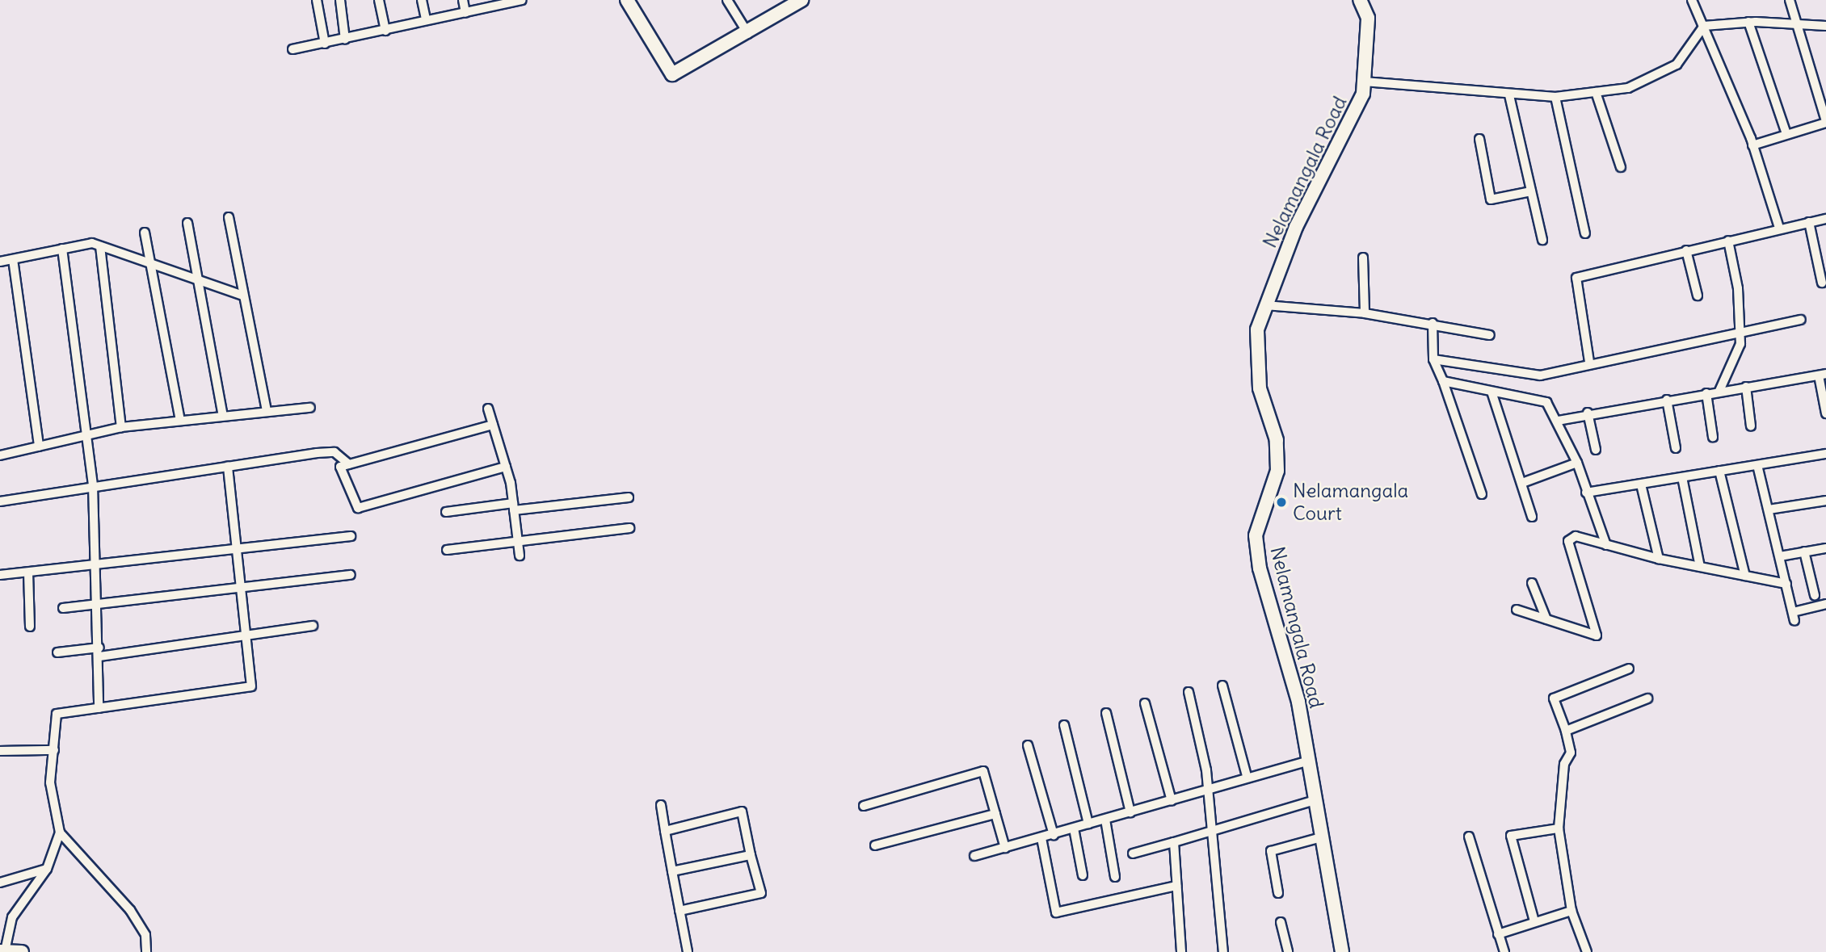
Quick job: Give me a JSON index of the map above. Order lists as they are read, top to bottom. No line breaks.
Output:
{"streets":{"main road":["Nelamangala Road"]},"places":["Nelamangala Court"]}
